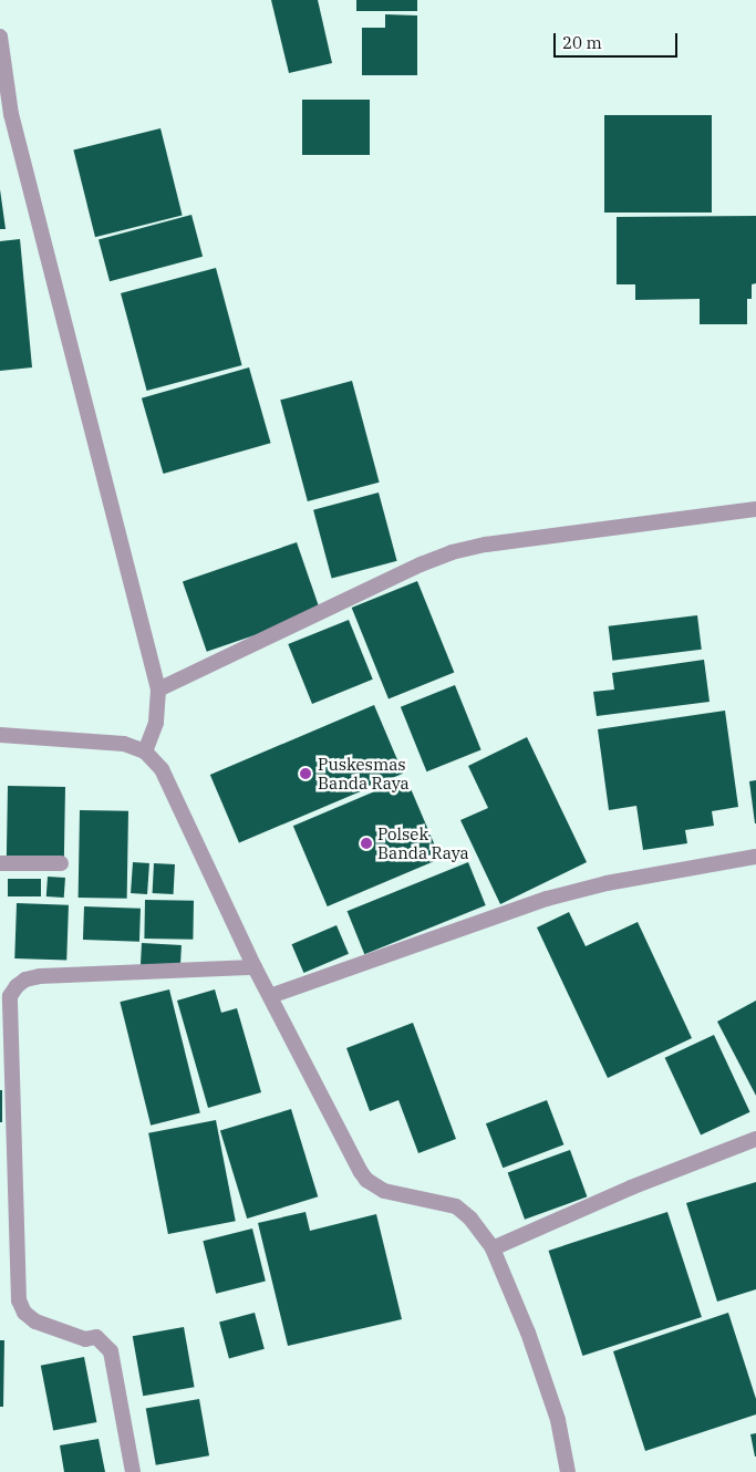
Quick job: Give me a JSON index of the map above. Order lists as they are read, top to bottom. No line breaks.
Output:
{"places":["Puskesmas Banda Raya","Polsek Banda Raya"],"scale_bar":"20 m"}
